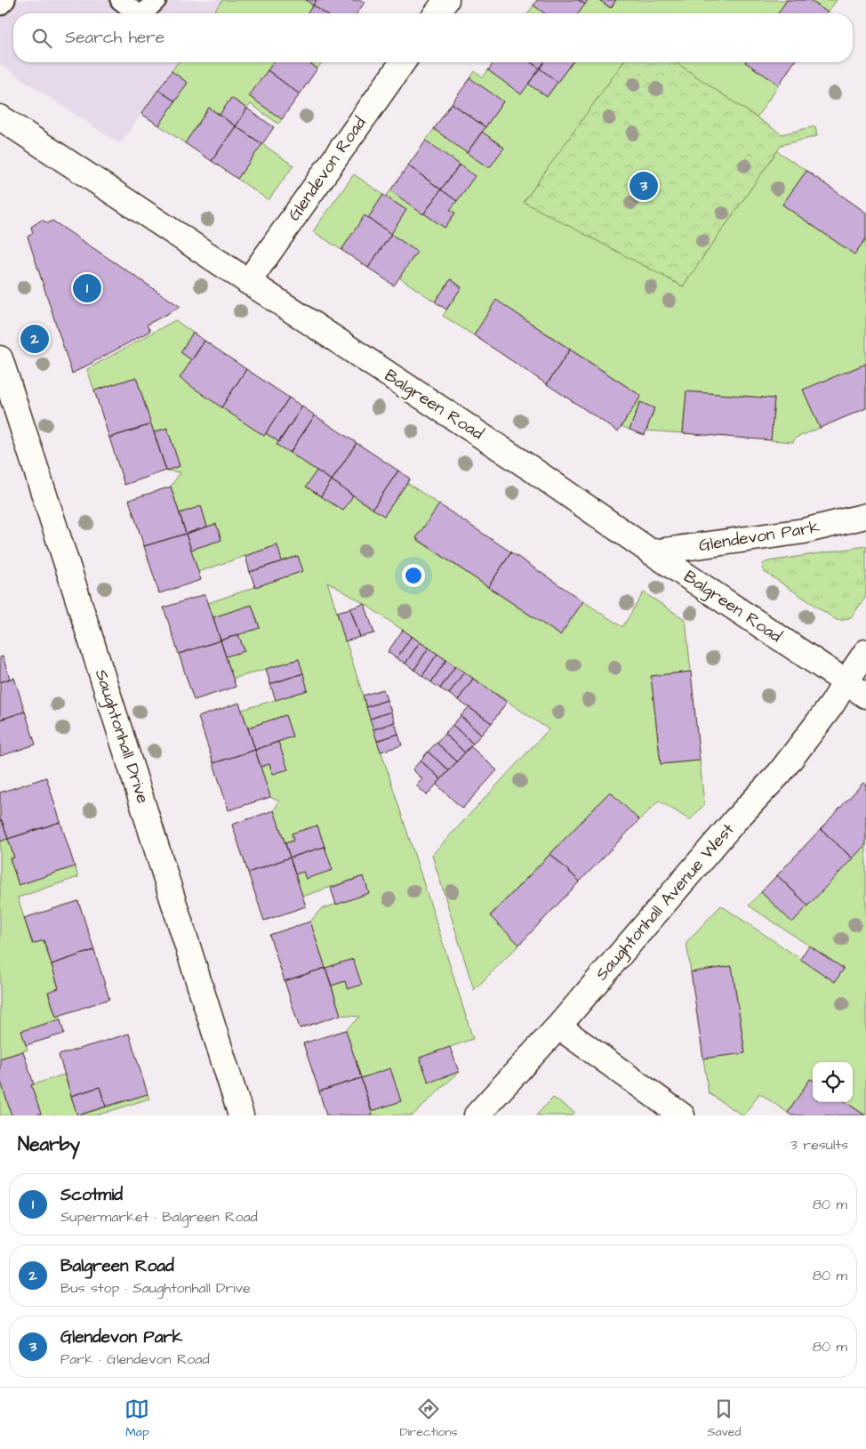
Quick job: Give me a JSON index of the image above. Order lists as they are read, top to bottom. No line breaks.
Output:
{"streets":{"street":["Glendevon Road","Balgreen Road","Glendevon Park","Saughtonhall Drive","Saughtonhall Avenue West"]},"crossings":[["Glendevon Road","Balgreen Road"],["Balgreen Road","Glendevon Park"],["Balgreen Road","Saughtonhall Avenue West"]],"page":{"search":"Search here","pins":["3","1","2"],"heading":["Nearby","3 results"],"list":[{"mark":"1","name":"Scotmid","note":"Supermarket · Balgreen Road","value":"80 m"},{"mark":"2","name":"Balgreen Road","note":"Bus stop · Saughtonhall Drive","value":"80 m"},{"mark":"3","name":"Glendevon Park","note":"Park · Glendevon Road","value":"80 m"}],"nav":["Map","Directions","Saved"]}}
